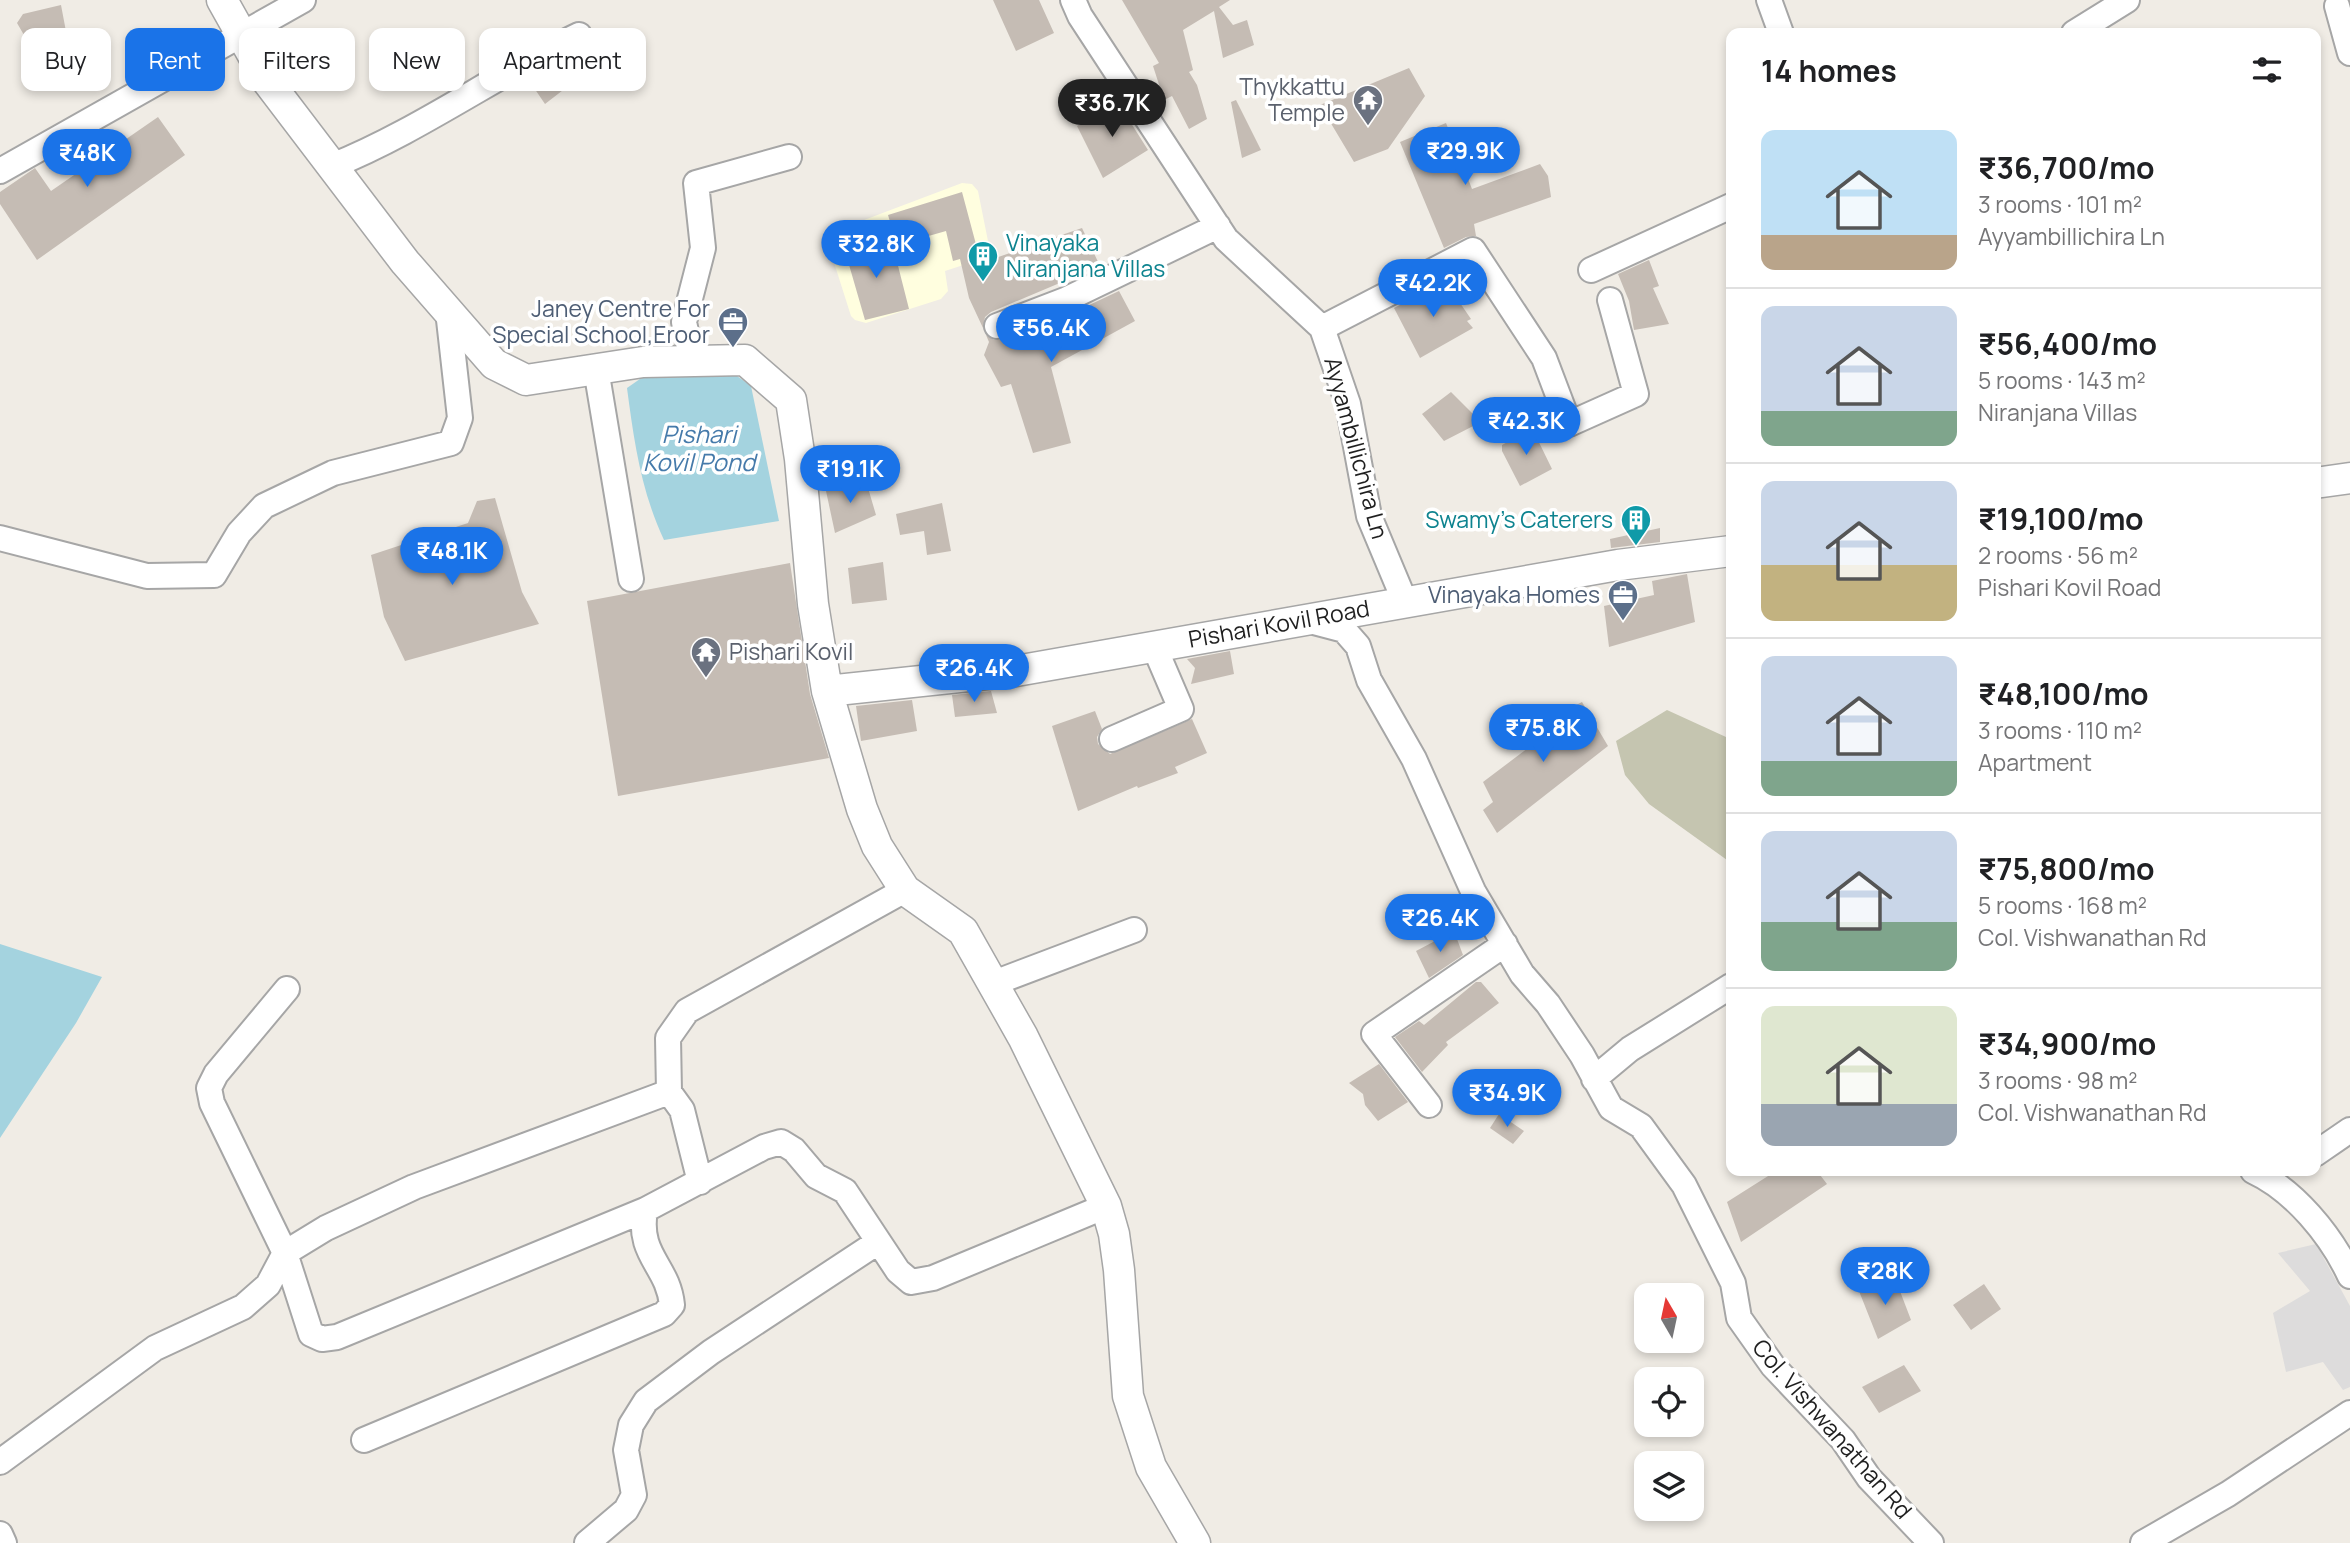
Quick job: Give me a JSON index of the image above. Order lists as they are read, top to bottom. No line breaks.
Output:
{"streets":{"street":["Ayyambillichira Ln","Pishari Kovil Road","Col. Vishwanathan Rd"]},"crossings":[["Ayyambillichira Ln","Pishari Kovil Road"],["Pishari Kovil Road","Col. Vishwanathan Rd"]],"water":["Pishari Kovil Pond"],"places":{"temple":["Thykkattu Temple","Pishari Kovil"],"building":["Vinayaka Niranjana Villas","Swamy's Caterers"],"office":["Janey Centre For Special School,Eroor","Vinayaka Homes"]},"north":"top","page":{"chip":["Buy","Rent","Filters","New","Apartment"],"heading":"14 homes","price":["₹36.7K","₹29.9K","₹48K","₹32.8K","₹42.2K","₹56.4K","₹42.3K","₹19.1K","₹48.1K","₹26.4K","₹75.8K","₹26.4K","₹34.9K","₹28K"],"list":[{"name":"₹36,700/mo","note":"3 rooms · 101 m² · Ayyambillichira Ln"},{"name":"₹56,400/mo","note":"5 rooms · 143 m² · Niranjana Villas"},{"name":"₹19,100/mo","note":"2 rooms · 56 m² · Pishari Kovil Road"},{"name":"₹48,100/mo","note":"3 rooms · 110 m² · Apartment"},{"name":"₹75,800/mo","note":"5 rooms · 168 m² · Col. Vishwanathan Rd"},{"name":"₹34,900/mo","note":"3 rooms · 98 m² · Col. Vishwanathan Rd"}]}}
